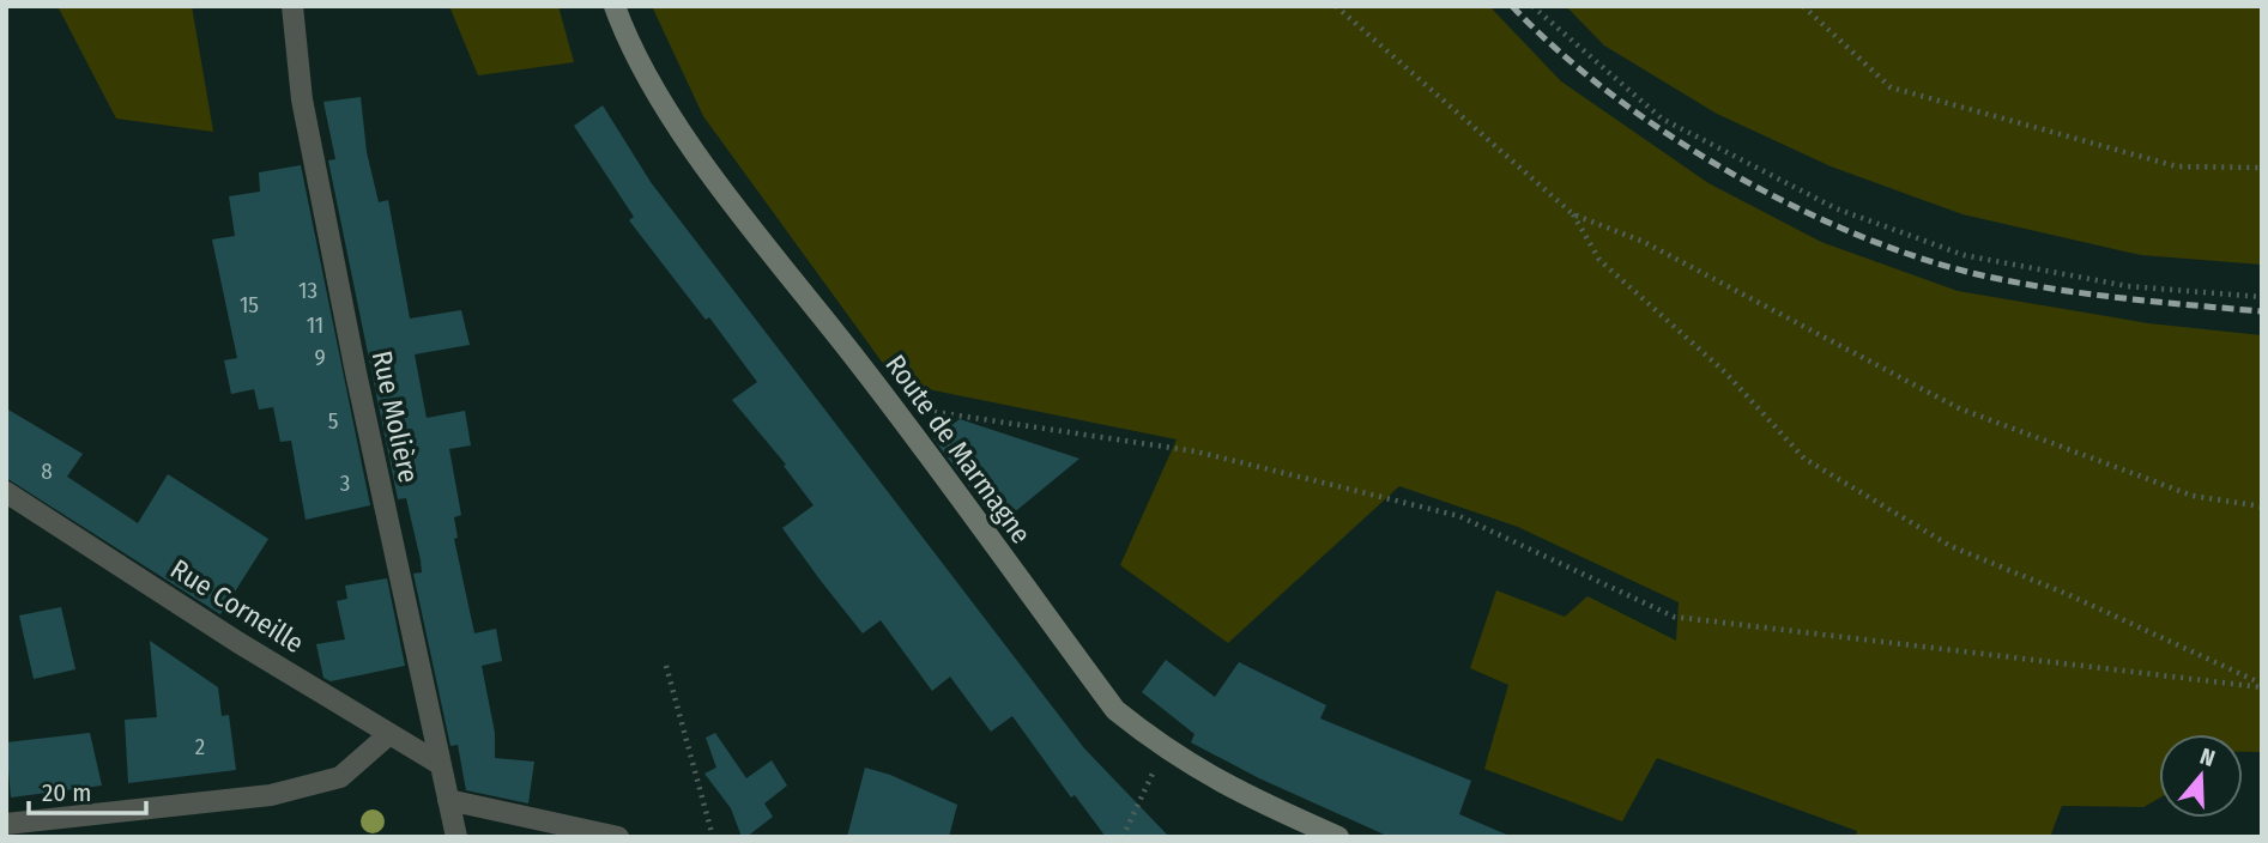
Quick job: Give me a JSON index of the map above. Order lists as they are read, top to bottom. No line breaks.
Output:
{"streets":{"street":["Rue Molière","Route de Marmagne","Rue Corneille"]},"crossings":[["Rue Molière","Rue Corneille"]],"house_numbers":["13","15","11","9","5","8","3","2"],"scale_bar":"20 m","north":"top"}
